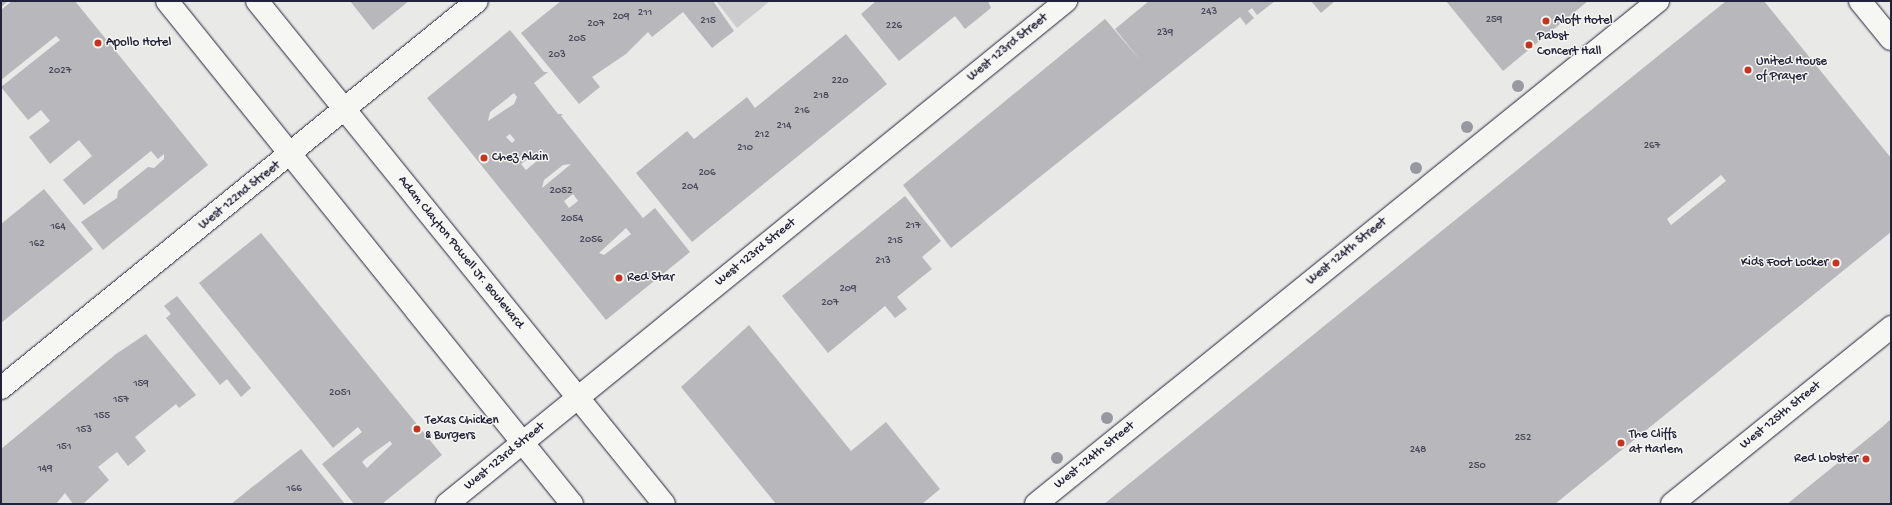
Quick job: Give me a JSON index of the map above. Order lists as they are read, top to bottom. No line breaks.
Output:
{"streets":{"street":["West 123rd Street","West 122nd Street","West 124th Street","Adam Clayton Powell Jr. Boulevard","West 125th Street"]},"crossings":[["West 123rd Street","Adam Clayton Powell Jr. Boulevard"],["West 122nd Street","Adam Clayton Powell Jr. Boulevard"]],"places":["Aloft Hotel","Apollo Hotel","Pabst Concert Hall","United House of Prayer","Chez Alain","Kids Foot Locker","Red Star","Texas Chicken & Burgers","The Cliffs at Harlem","Red Lobster"],"house_numbers":["243","211","209","259","215","207","226","239","205","203","2027","220","218","216","214","212","267","210","206","204","2052","2054","217","164","2056","215","162","213","209","207","159","2051","157","155","153","252","151","248","250","149","166"]}
